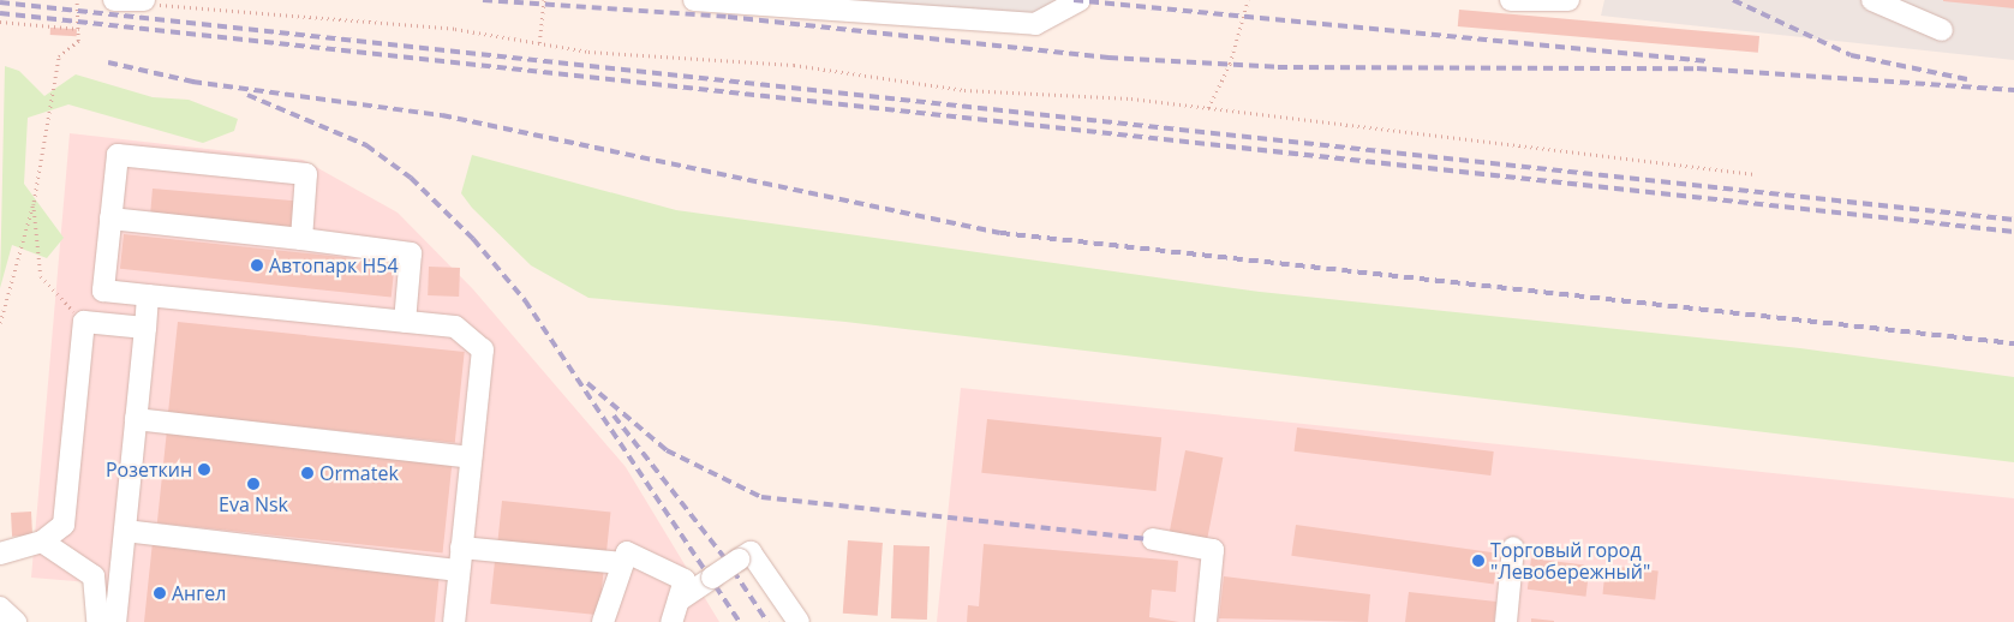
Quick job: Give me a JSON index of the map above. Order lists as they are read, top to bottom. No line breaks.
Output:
{"places":["Автопарк Н54","Розеткин","Ormatek","Eva Nsk","Торговый город \"Левобережный\"","Ангел"]}
